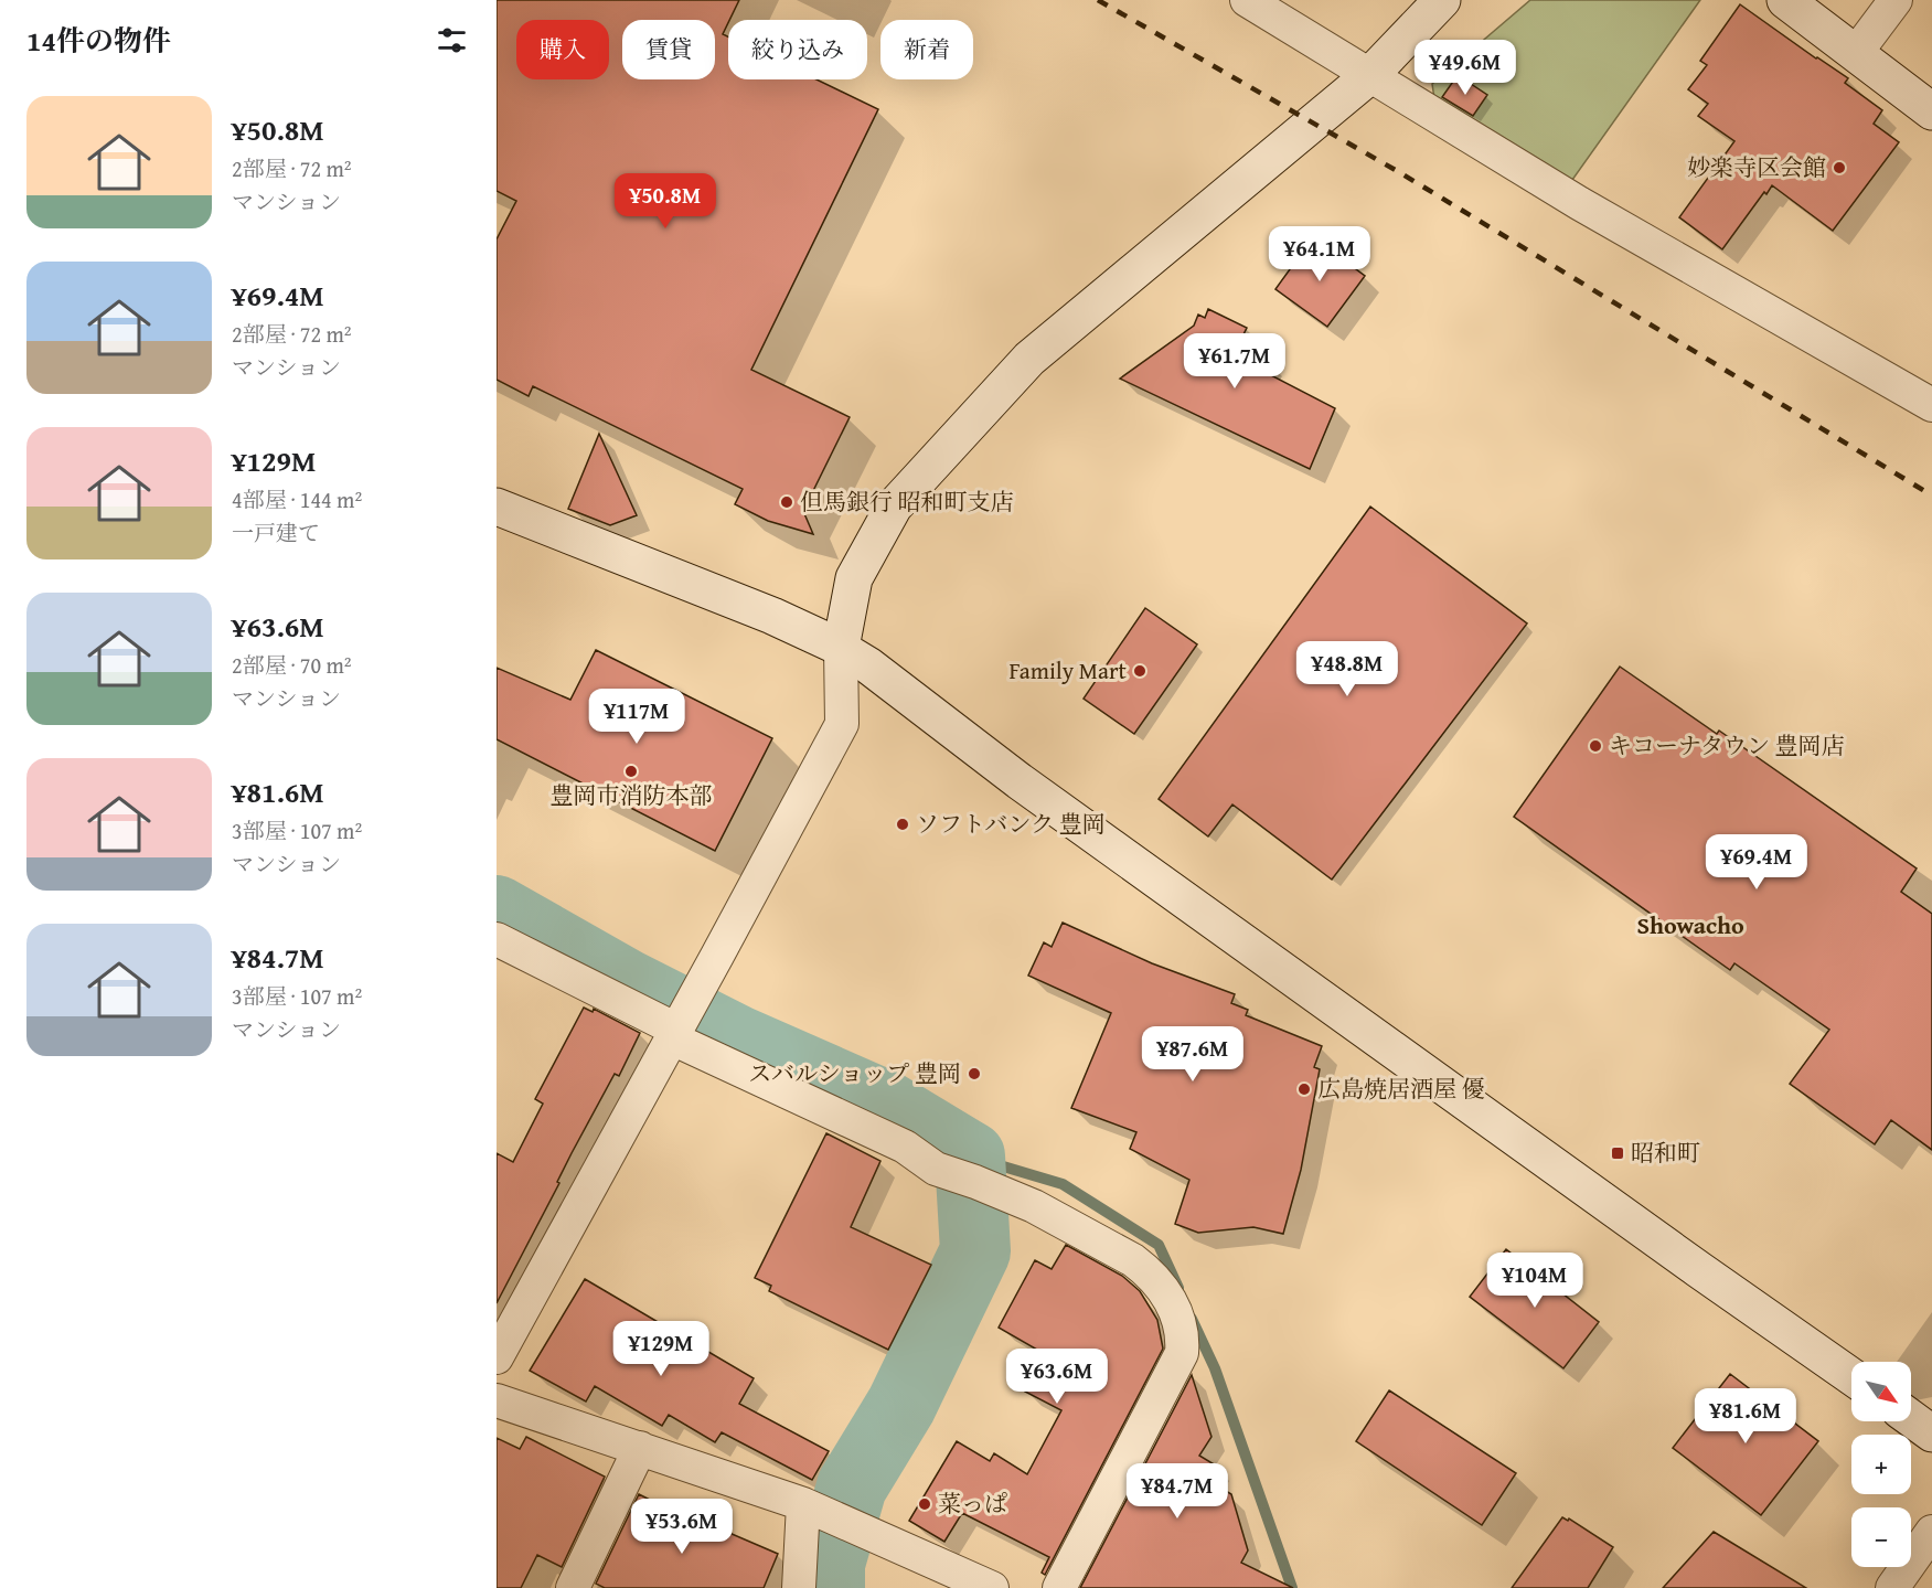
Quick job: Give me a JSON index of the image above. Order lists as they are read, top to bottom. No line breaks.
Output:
{"districts":["Showacho"],"places":{"other":["妙楽寺区会館","但馬銀行 昭和町支店","Family Mart","キコーナタウン 豊岡店","豊岡市消防本部","ソフトバンク 豊岡","スバルショップ 豊岡","広島焼居酒屋 優","菜っぱ"],"transit":["昭和町"]},"north":"bottom right","page":{"heading":"14件の物件","chip":["購入","賃貸","絞り込み","新着"],"price":["¥49.6M","¥50.8M","¥64.1M","¥61.7M","¥48.8M","¥117M","¥69.4M","¥87.6M","¥104M","¥129M","¥63.6M","¥81.6M","¥84.7M","¥53.6M"],"list":[{"name":"¥50.8M","note":"2部屋 · 72 m² · マンション"},{"name":"¥69.4M","note":"2部屋 · 72 m² · マンション"},{"name":"¥129M","note":"4部屋 · 144 m² · 一戸建て"},{"name":"¥63.6M","note":"2部屋 · 70 m² · マンション"},{"name":"¥81.6M","note":"3部屋 · 107 m² · マンション"},{"name":"¥84.7M","note":"3部屋 · 107 m² · マンション"}],"map_buttons":["+","−"]}}
